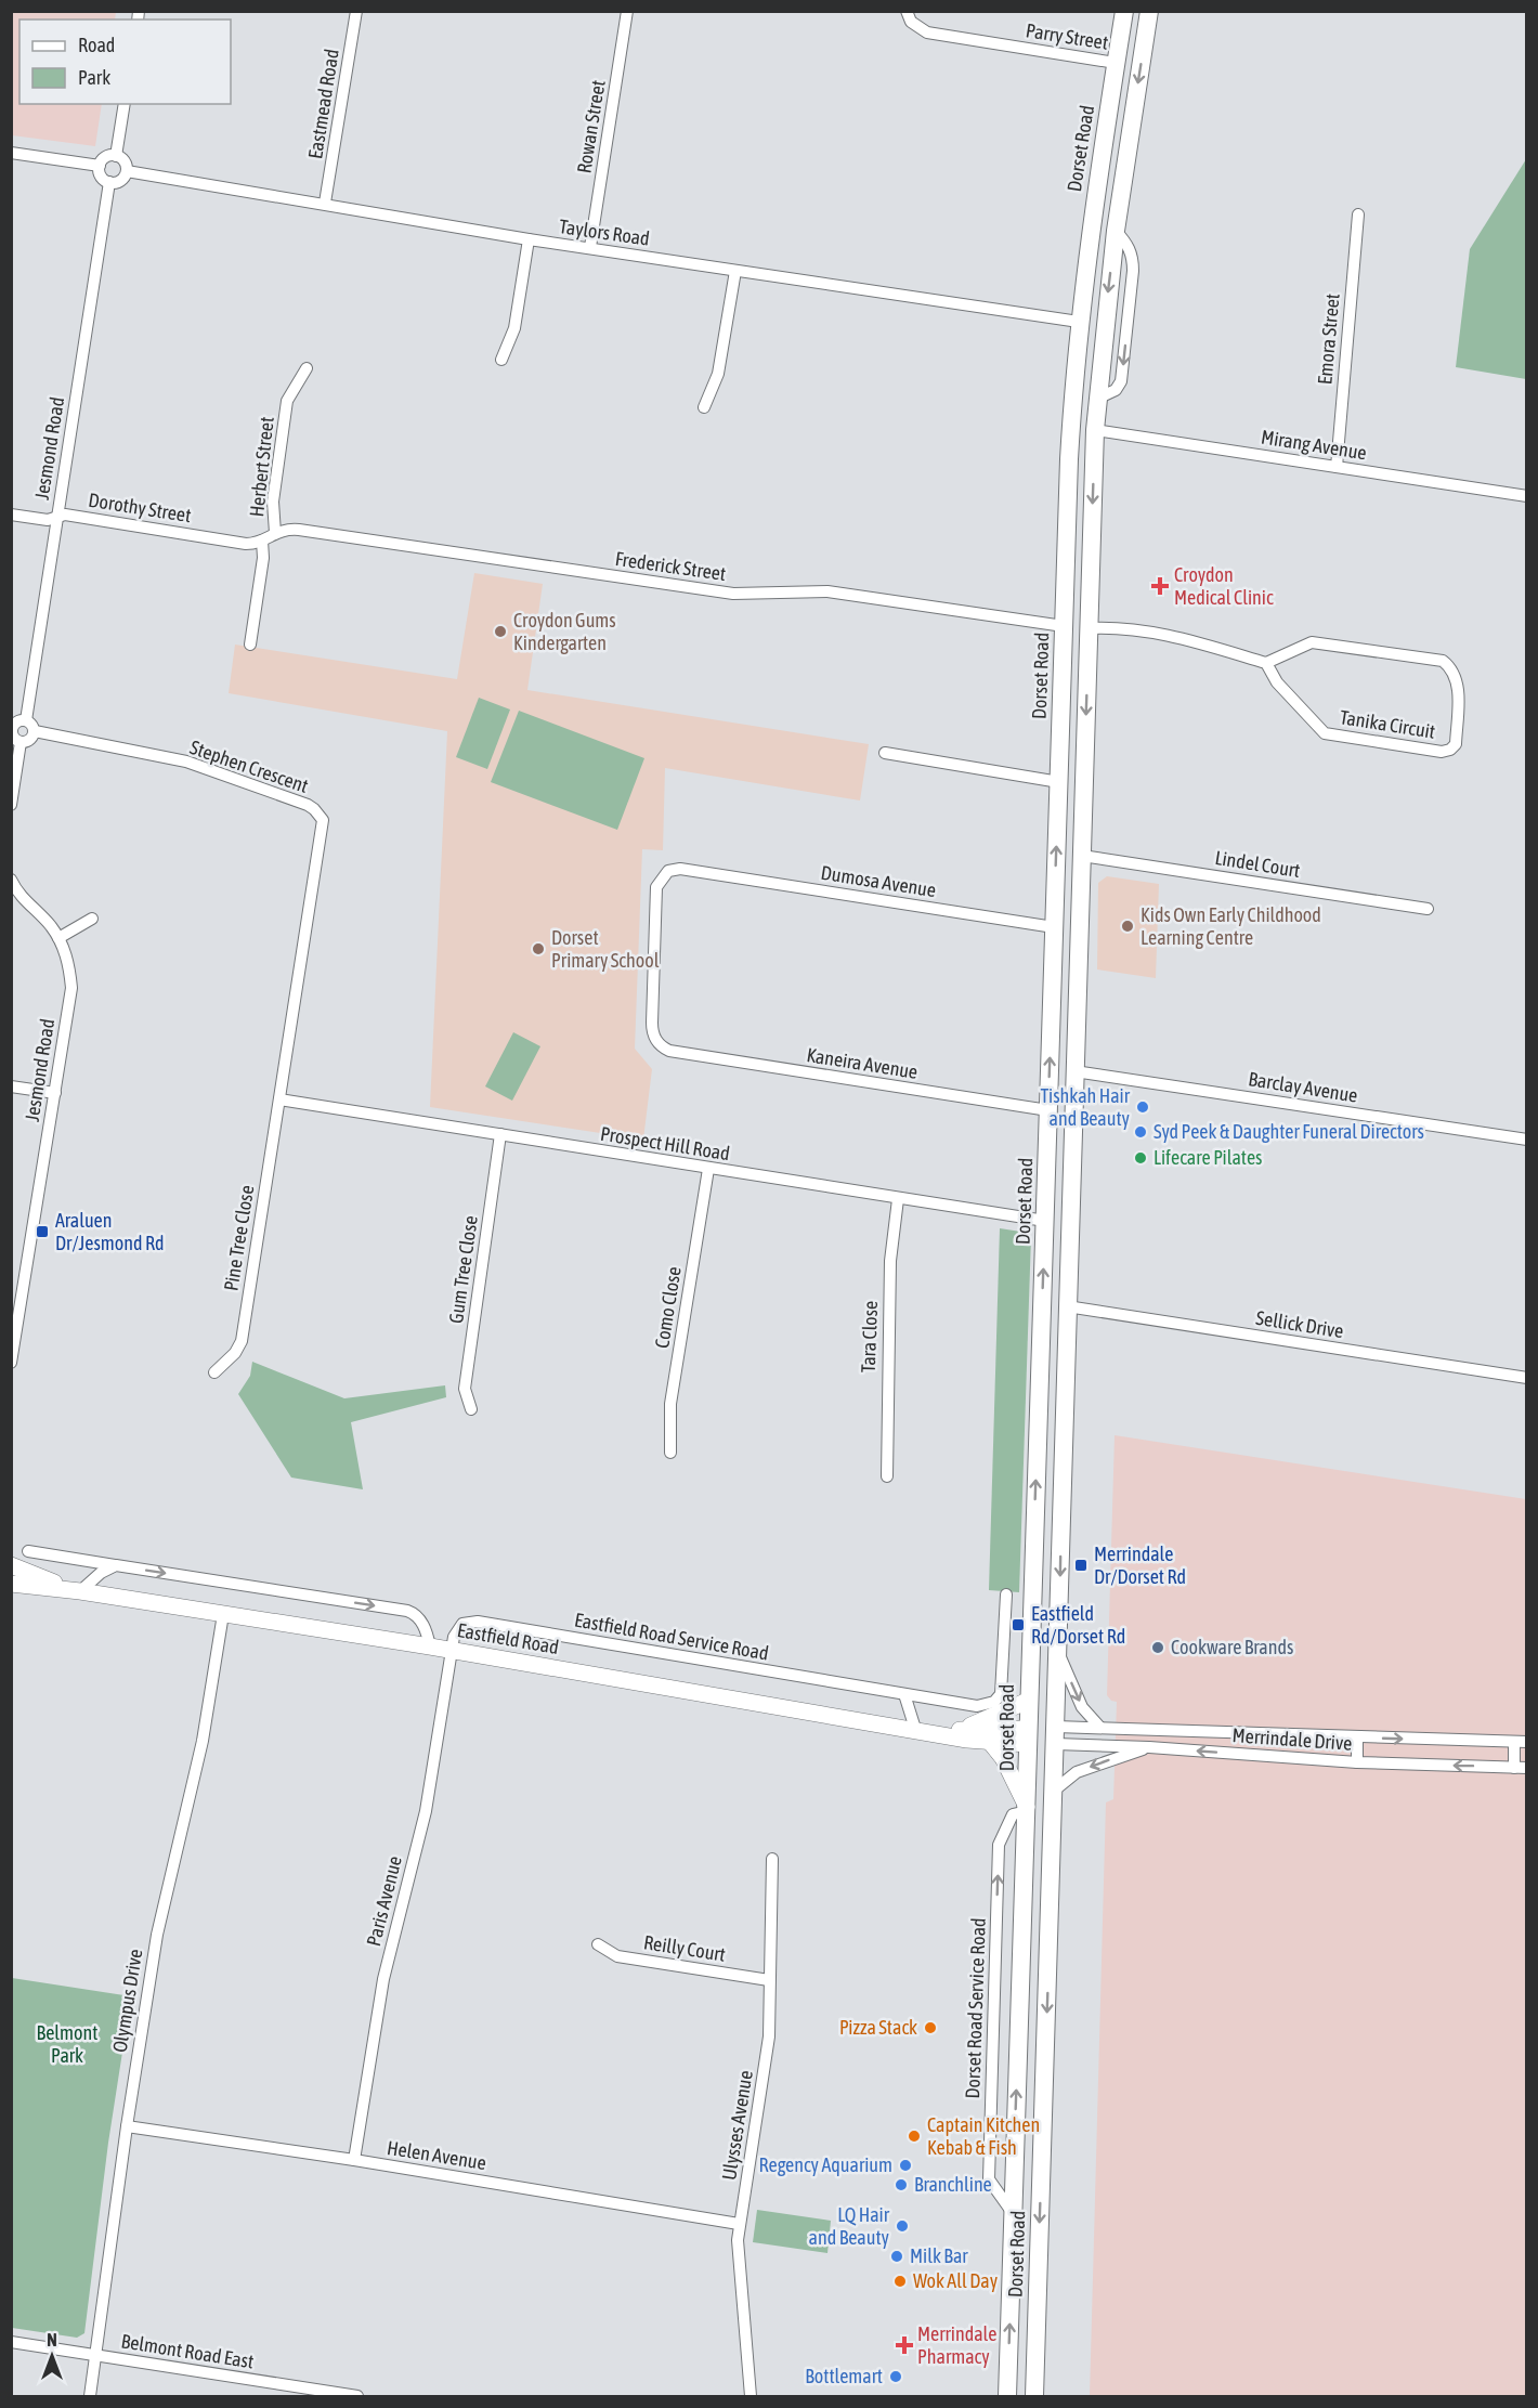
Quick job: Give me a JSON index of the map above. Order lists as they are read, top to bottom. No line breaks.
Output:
{"streets":{"main road":["Dorset Road","Eastfield Road"],"street":["Parry Street","Eastmead Road","Rowan Street","Taylors Road","Emora Street","Mirang Avenue","Jesmond Road","Herbert Street","Dorothy Street","Frederick Street","Tanika Circuit","Stephen Crescent","Lindel Court","Dumosa Avenue","Kaneira Avenue","Barclay Avenue","Prospect Hill Road","Pine Tree Close","Gum Tree Close","Como Close","Sellick Drive","Tara Close","Eastfield Road Service Road","Merrindale Drive","Paris Avenue","Reilly Court","Olympus Drive","Dorset Road Service Road","Ulysses Avenue","Helen Avenue","Belmont Road East"]},"crossings":[["Parry Street","Dorset Road"],["Eastmead Road","Taylors Road"],["Rowan Street","Taylors Road"],["Dorset Road","Taylors Road"],["Dorset Road","Mirang Avenue"],["Dorset Road","Frederick Street"],["Dorset Road","Lindel Court"],["Dorset Road","Dumosa Avenue"],["Dorset Road","Kaneira Avenue"],["Dorset Road","Barclay Avenue"],["Dorset Road","Prospect Hill Road"],["Dorset Road","Sellick Drive"],["Dorset Road","Eastfield Road"],["Dorset Road","Merrindale Drive"],["Dorset Road","Dorset Road Service Road"],["Taylors Road","Jesmond Road"],["Emora Street","Mirang Avenue"],["Jesmond Road","Dorothy Street"],["Jesmond Road","Stephen Crescent"],["Herbert Street","Dorothy Street"],["Herbert Street","Frederick Street"],["Stephen Crescent","Prospect Hill Road"],["Stephen Crescent","Pine Tree Close"],["Dumosa Avenue","Kaneira Avenue"],["Prospect Hill Road","Pine Tree Close"],["Prospect Hill Road","Gum Tree Close"],["Prospect Hill Road","Como Close"],["Prospect Hill Road","Tara Close"],["Eastfield Road Service Road","Eastfield Road"],["Eastfield Road Service Road","Paris Avenue"],["Eastfield Road","Merrindale Drive"],["Eastfield Road","Paris Avenue"],["Eastfield Road","Olympus Drive"],["Paris Avenue","Helen Avenue"],["Reilly Court","Ulysses Avenue"],["Olympus Drive","Helen Avenue"],["Olympus Drive","Belmont Road East"],["Ulysses Avenue","Helen Avenue"]],"one_way":["Dorset Road Service Road"],"parks":["Belmont Park"],"places":{"health":["Croydon Medical Clinic","Merrindale Pharmacy"],"other":["Croydon Gums Kindergarten","Kids Own Early Childhood Learning Centre","Dorset Primary School","Tishkah Hair and Beauty","Syd Peek & Daughter Funeral Directors","Lifecare Pilates","Cookware Brands","Pizza Stack","Captain Kitchen Kebab & Fish","Regency Aquarium","Branchline","LQ Hair and Beauty","Milk Bar","Wok All Day","Bottlemart"],"transit":["Araluen Dr/Jesmond Rd","Merrindale Dr/Dorset Rd","Eastfield Rd/Dorset Rd"]},"legend":["Road","Park"],"north":"top"}
